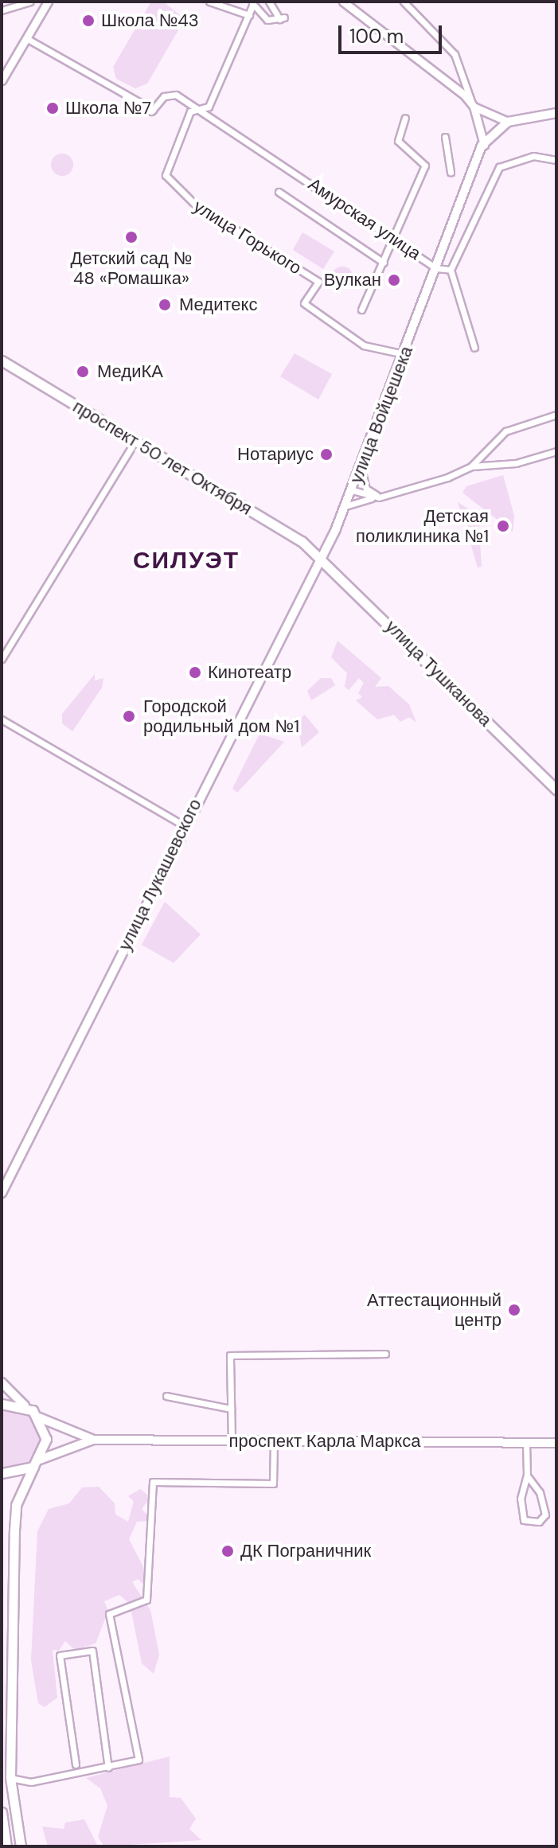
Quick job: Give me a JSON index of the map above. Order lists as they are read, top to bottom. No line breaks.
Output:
{"streets":{"main road":["улица Войцешека","проспект 50 лет Октября","улица Тушканова","улица Лукашевского","проспект Карла Маркса"],"street":["Амурская улица","улица Горького"]},"crossings":[["Амурская улица","улица Горького"],["Амурская улица","улица Войцешека"],["улица Горького","улица Войцешека"],["улица Войцешека","проспект 50 лет Октября"],["улица Войцешека","улица Тушканова"],["улица Войцешека","улица Лукашевского"],["проспект 50 лет Октября","улица Тушканова"],["проспект 50 лет Октября","улица Лукашевского"],["улица Тушканова","улица Лукашевского"]],"districts":["СИЛУЭТ"],"places":["Школа №43","Школа №7","Детский сад № 48 «Ромашка»","Вулкан","Медитекс","МедиКА","Нотариус","Детская поликлиника №1","Кинотеатр","Городской родильный дом №1","Аттестационный центр","ДК Пограничник"],"scale_bar":"100 m"}
